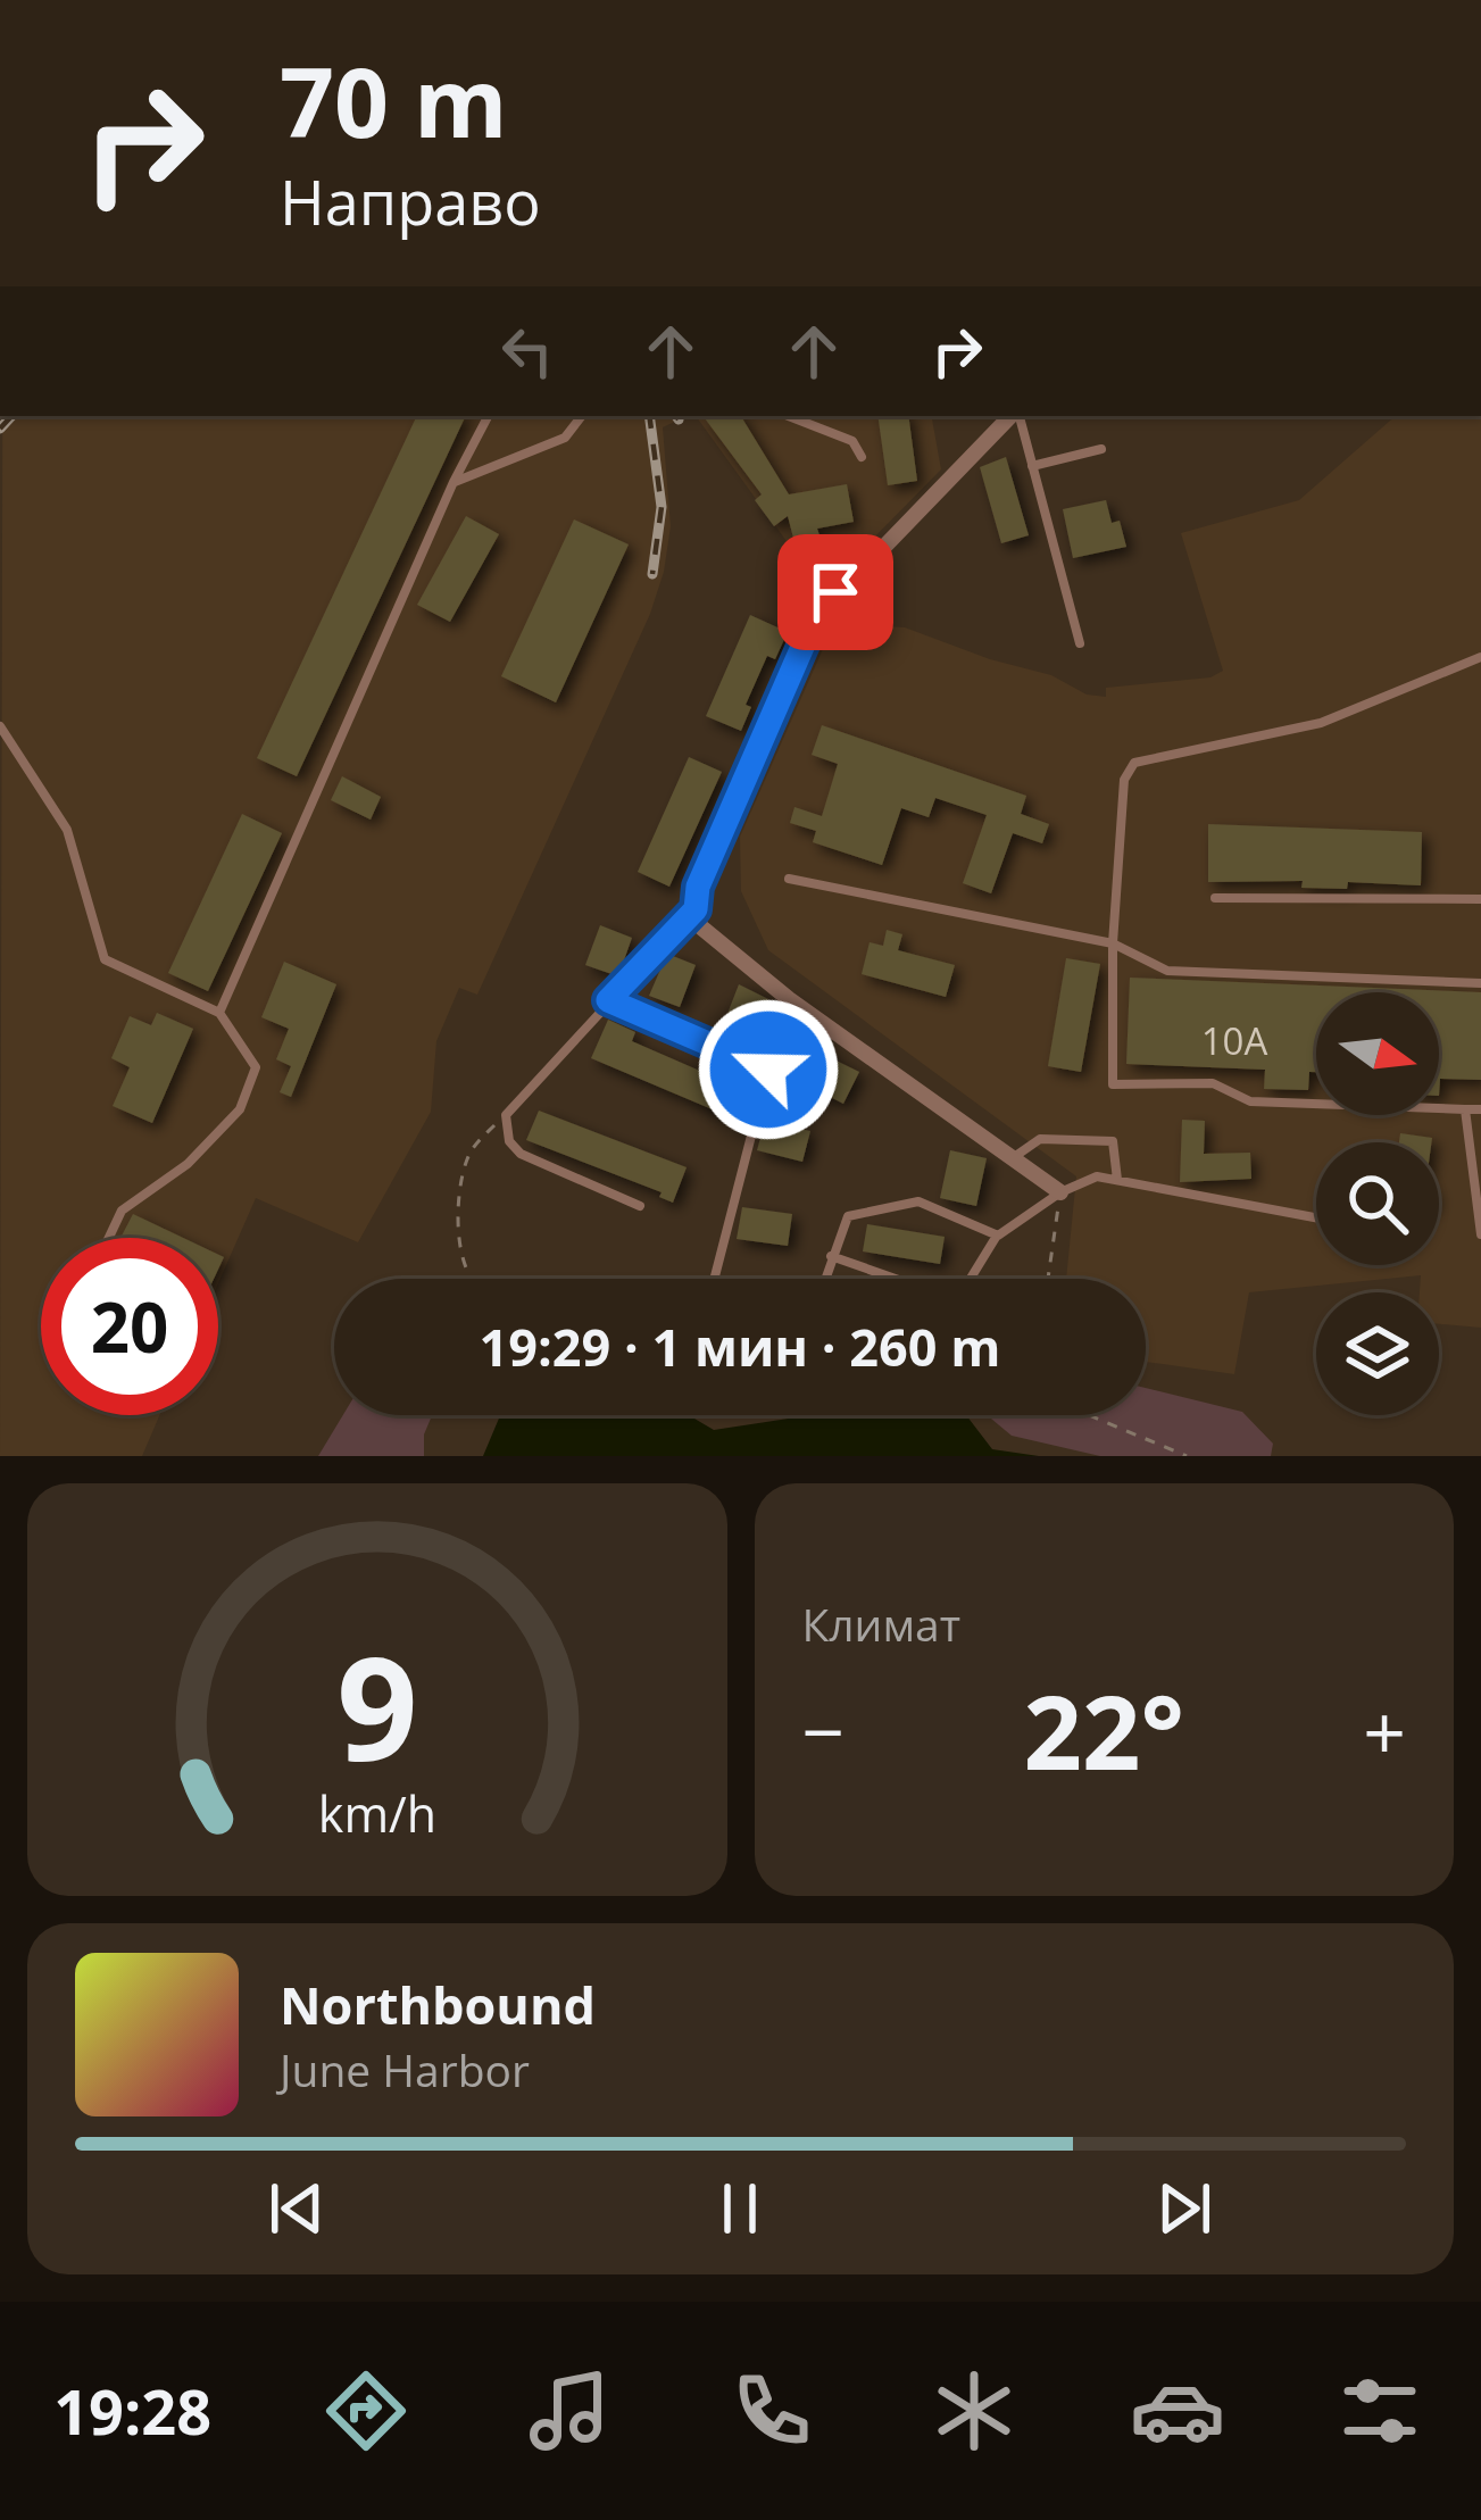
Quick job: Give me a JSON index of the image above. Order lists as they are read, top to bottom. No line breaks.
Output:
{"house_numbers":["10А"],"north":"right","page":{"turn":["70 m","Направо"],"limit":"20","trip":"19:29 · 1 мин · 260 m","tile":"Климат","heat":["−","22°","+"],"song":["Northbound","June Harbor"],"tabs":"19:28","gauge":["9","km/h"]}}
